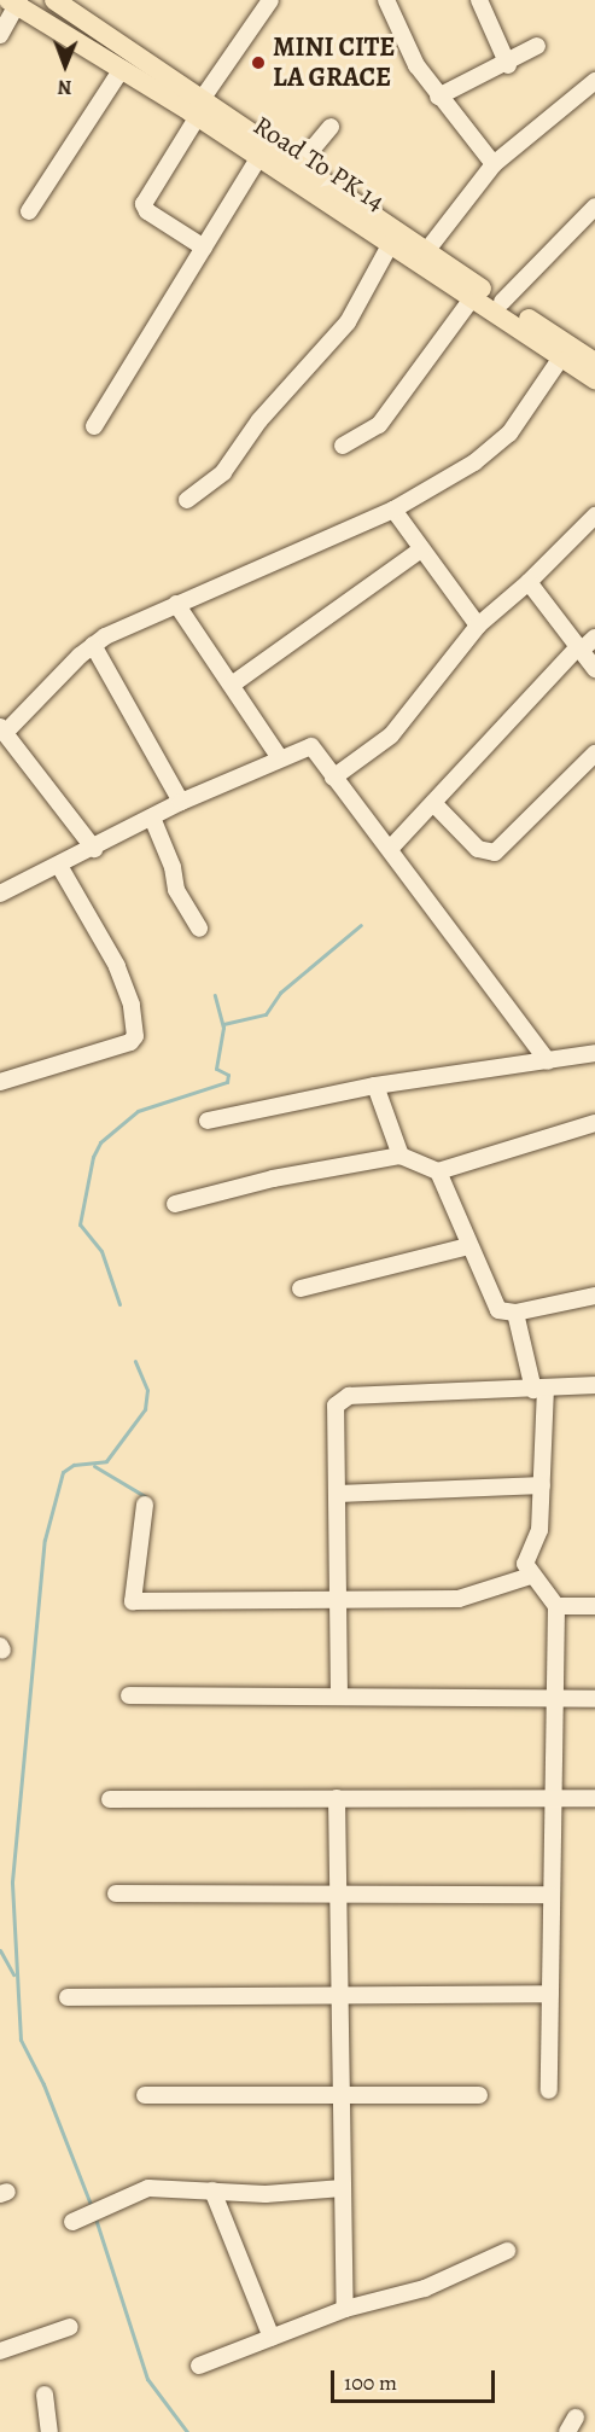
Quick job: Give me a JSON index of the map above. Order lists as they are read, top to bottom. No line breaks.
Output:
{"streets":{"main road":["Road To PK 14"]},"places":["MINI CITE LA GRACE"],"scale_bar":"100 m","north":"bottom"}
